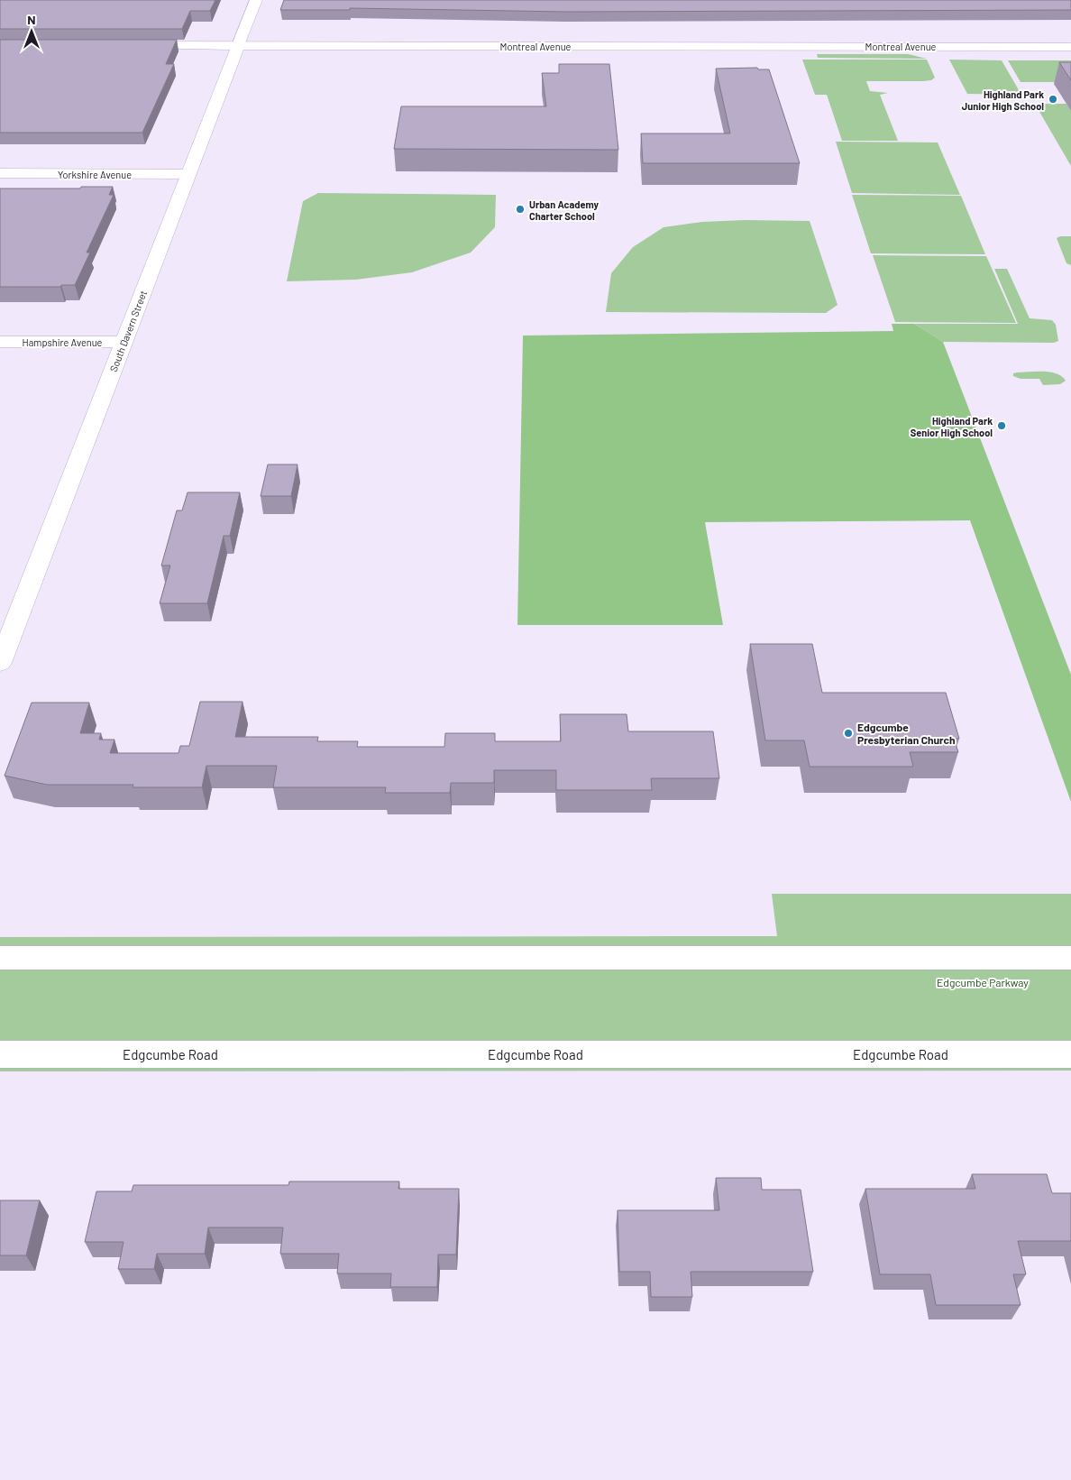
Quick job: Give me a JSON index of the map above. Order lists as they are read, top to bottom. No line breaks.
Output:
{"streets":{"street":["Montreal Avenue","Yorkshire Avenue","South Davern Street","Hampshire Avenue","Edgcumbe Road"]},"crossings":[["Montreal Avenue","South Davern Street"],["Yorkshire Avenue","South Davern Street"],["South Davern Street","Hampshire Avenue"]],"parks":["Edgcumbe Parkway"],"places":["Highland Park Junior High School","Urban Academy Charter School","Highland Park Senior High School","Edgcumbe Presbyterian Church"],"north":"top"}
